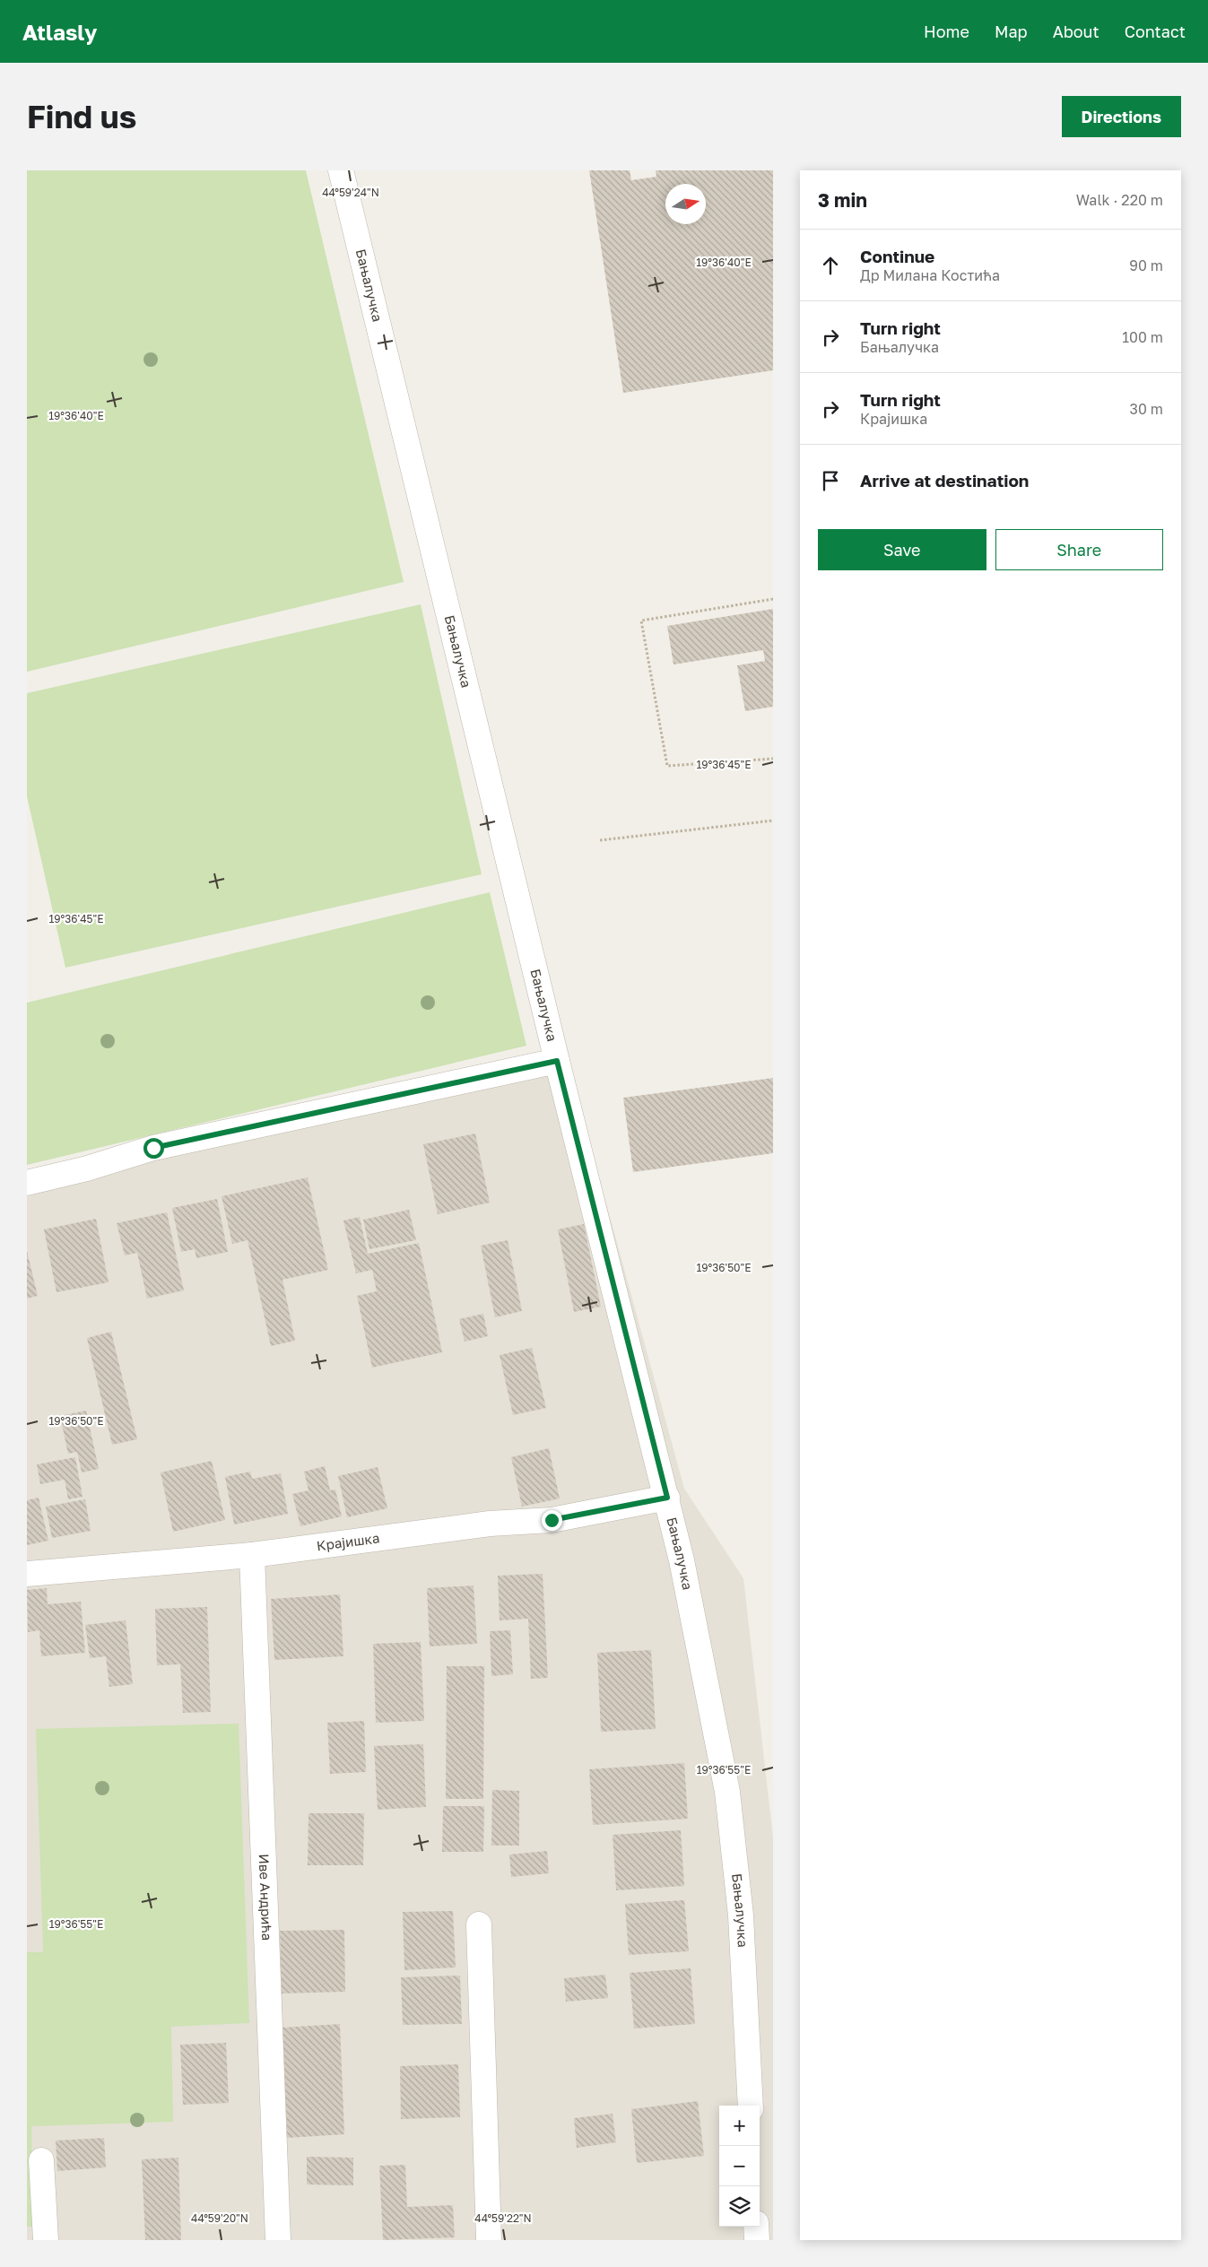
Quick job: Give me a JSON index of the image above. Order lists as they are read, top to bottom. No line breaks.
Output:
{"streets":{"street":["Бањалучка","Крајишка","Иве Андрића"]},"crossings":[["Бањалучка","Крајишка"],["Крајишка","Иве Андрића"]],"north":"right","page":{"header":"Atlasly","nav":["Home","Map","About","Contact"],"buttons":["Directions",["Save","Share"]],"title":"Find us","heading":["3 min","Walk · 220 m"],"list":[["Continue","Др Милана Костића","90 m"],["Turn right","Бањалучка","100 m"],["Turn right","Крајишка","30 m"],"Arrive at destination"],"map_buttons":["+","−"]},"coordinates":["44°59'24\"N","19°36'40\"E","19°36'45\"E","19°36'50\"E","19°36'55\"E","44°59'20\"N","44°59'22\"N"]}
